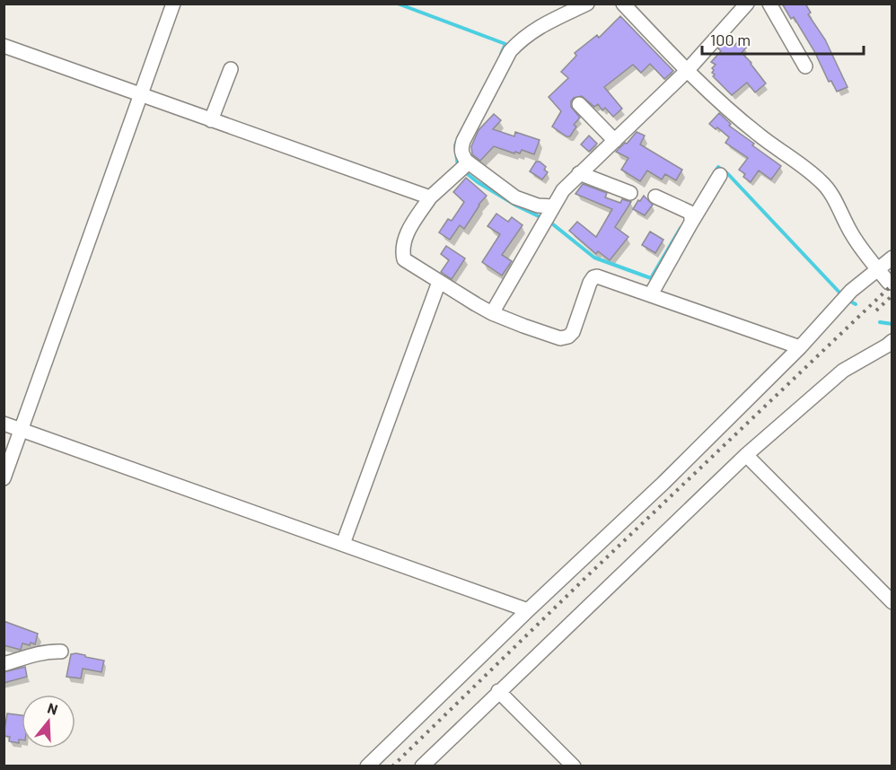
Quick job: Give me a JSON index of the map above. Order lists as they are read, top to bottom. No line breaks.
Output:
{"scale_bar":"100 m","north":"top"}
